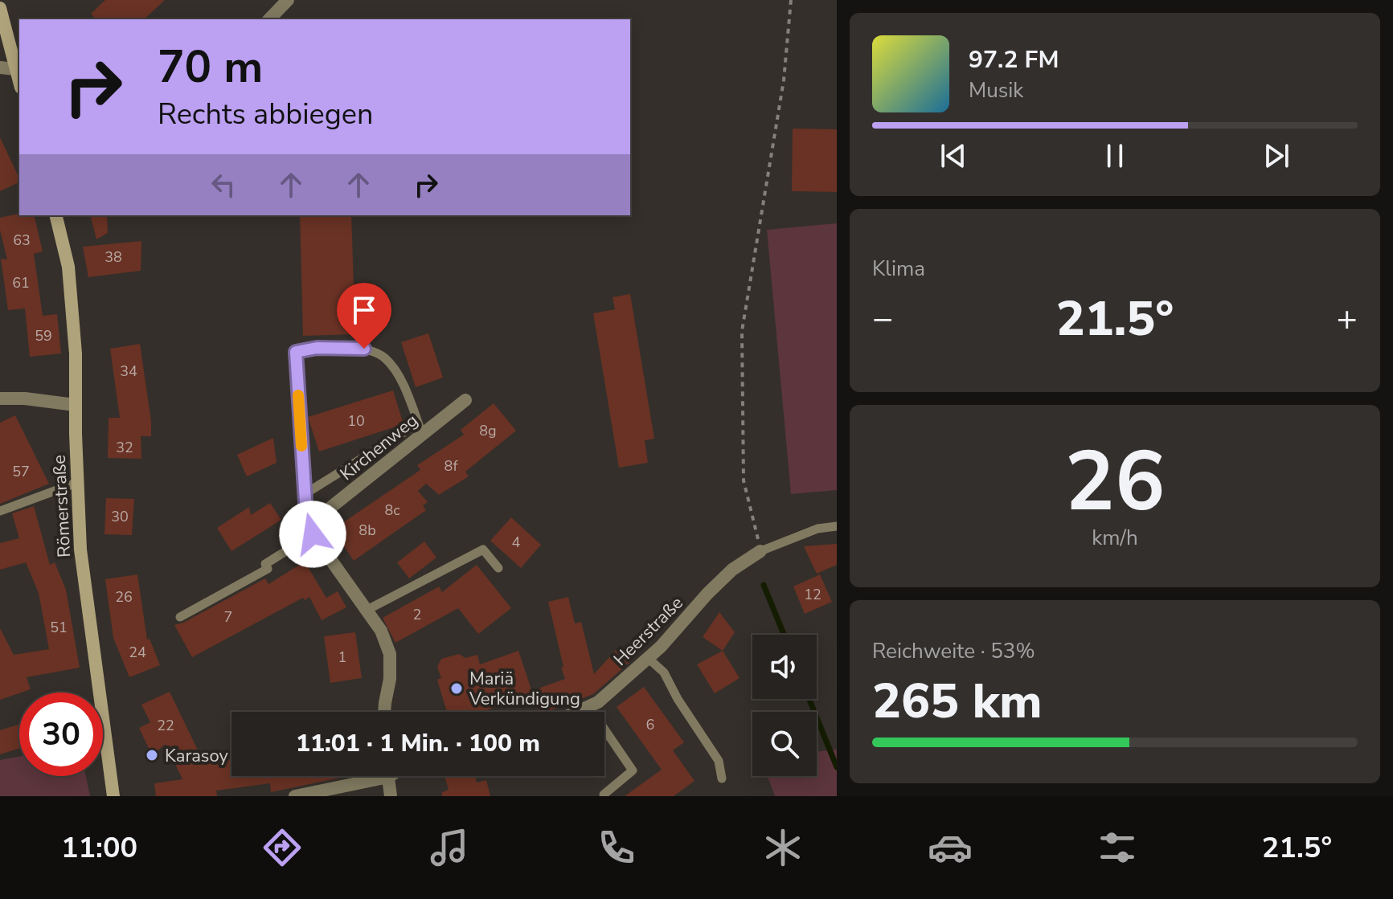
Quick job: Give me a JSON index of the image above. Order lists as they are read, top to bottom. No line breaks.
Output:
{"streets":{"main road":["Römerstraße"],"street":["Kirchenweg","Heerstraße"]},"places":["Mariä Verkündigung","Karasoy"],"house_numbers":["63","38","61","59","34","10","8g","32","8f","57","8c","30","8b","4","12","26","2","7","51","24","1","6","22"],"page":{"turn":["70 m","Rechts abbiegen"],"song":["97.2 FM","Musik"],"tile":["Klima",["26","km/h"],["Reichweite · 53%","265 km"]],"heat":["−","21.5°","+"],"limit":"30","trip":"11:01 · 1 Min. · 100 m","tabs":["11:00","21.5°"]}}
